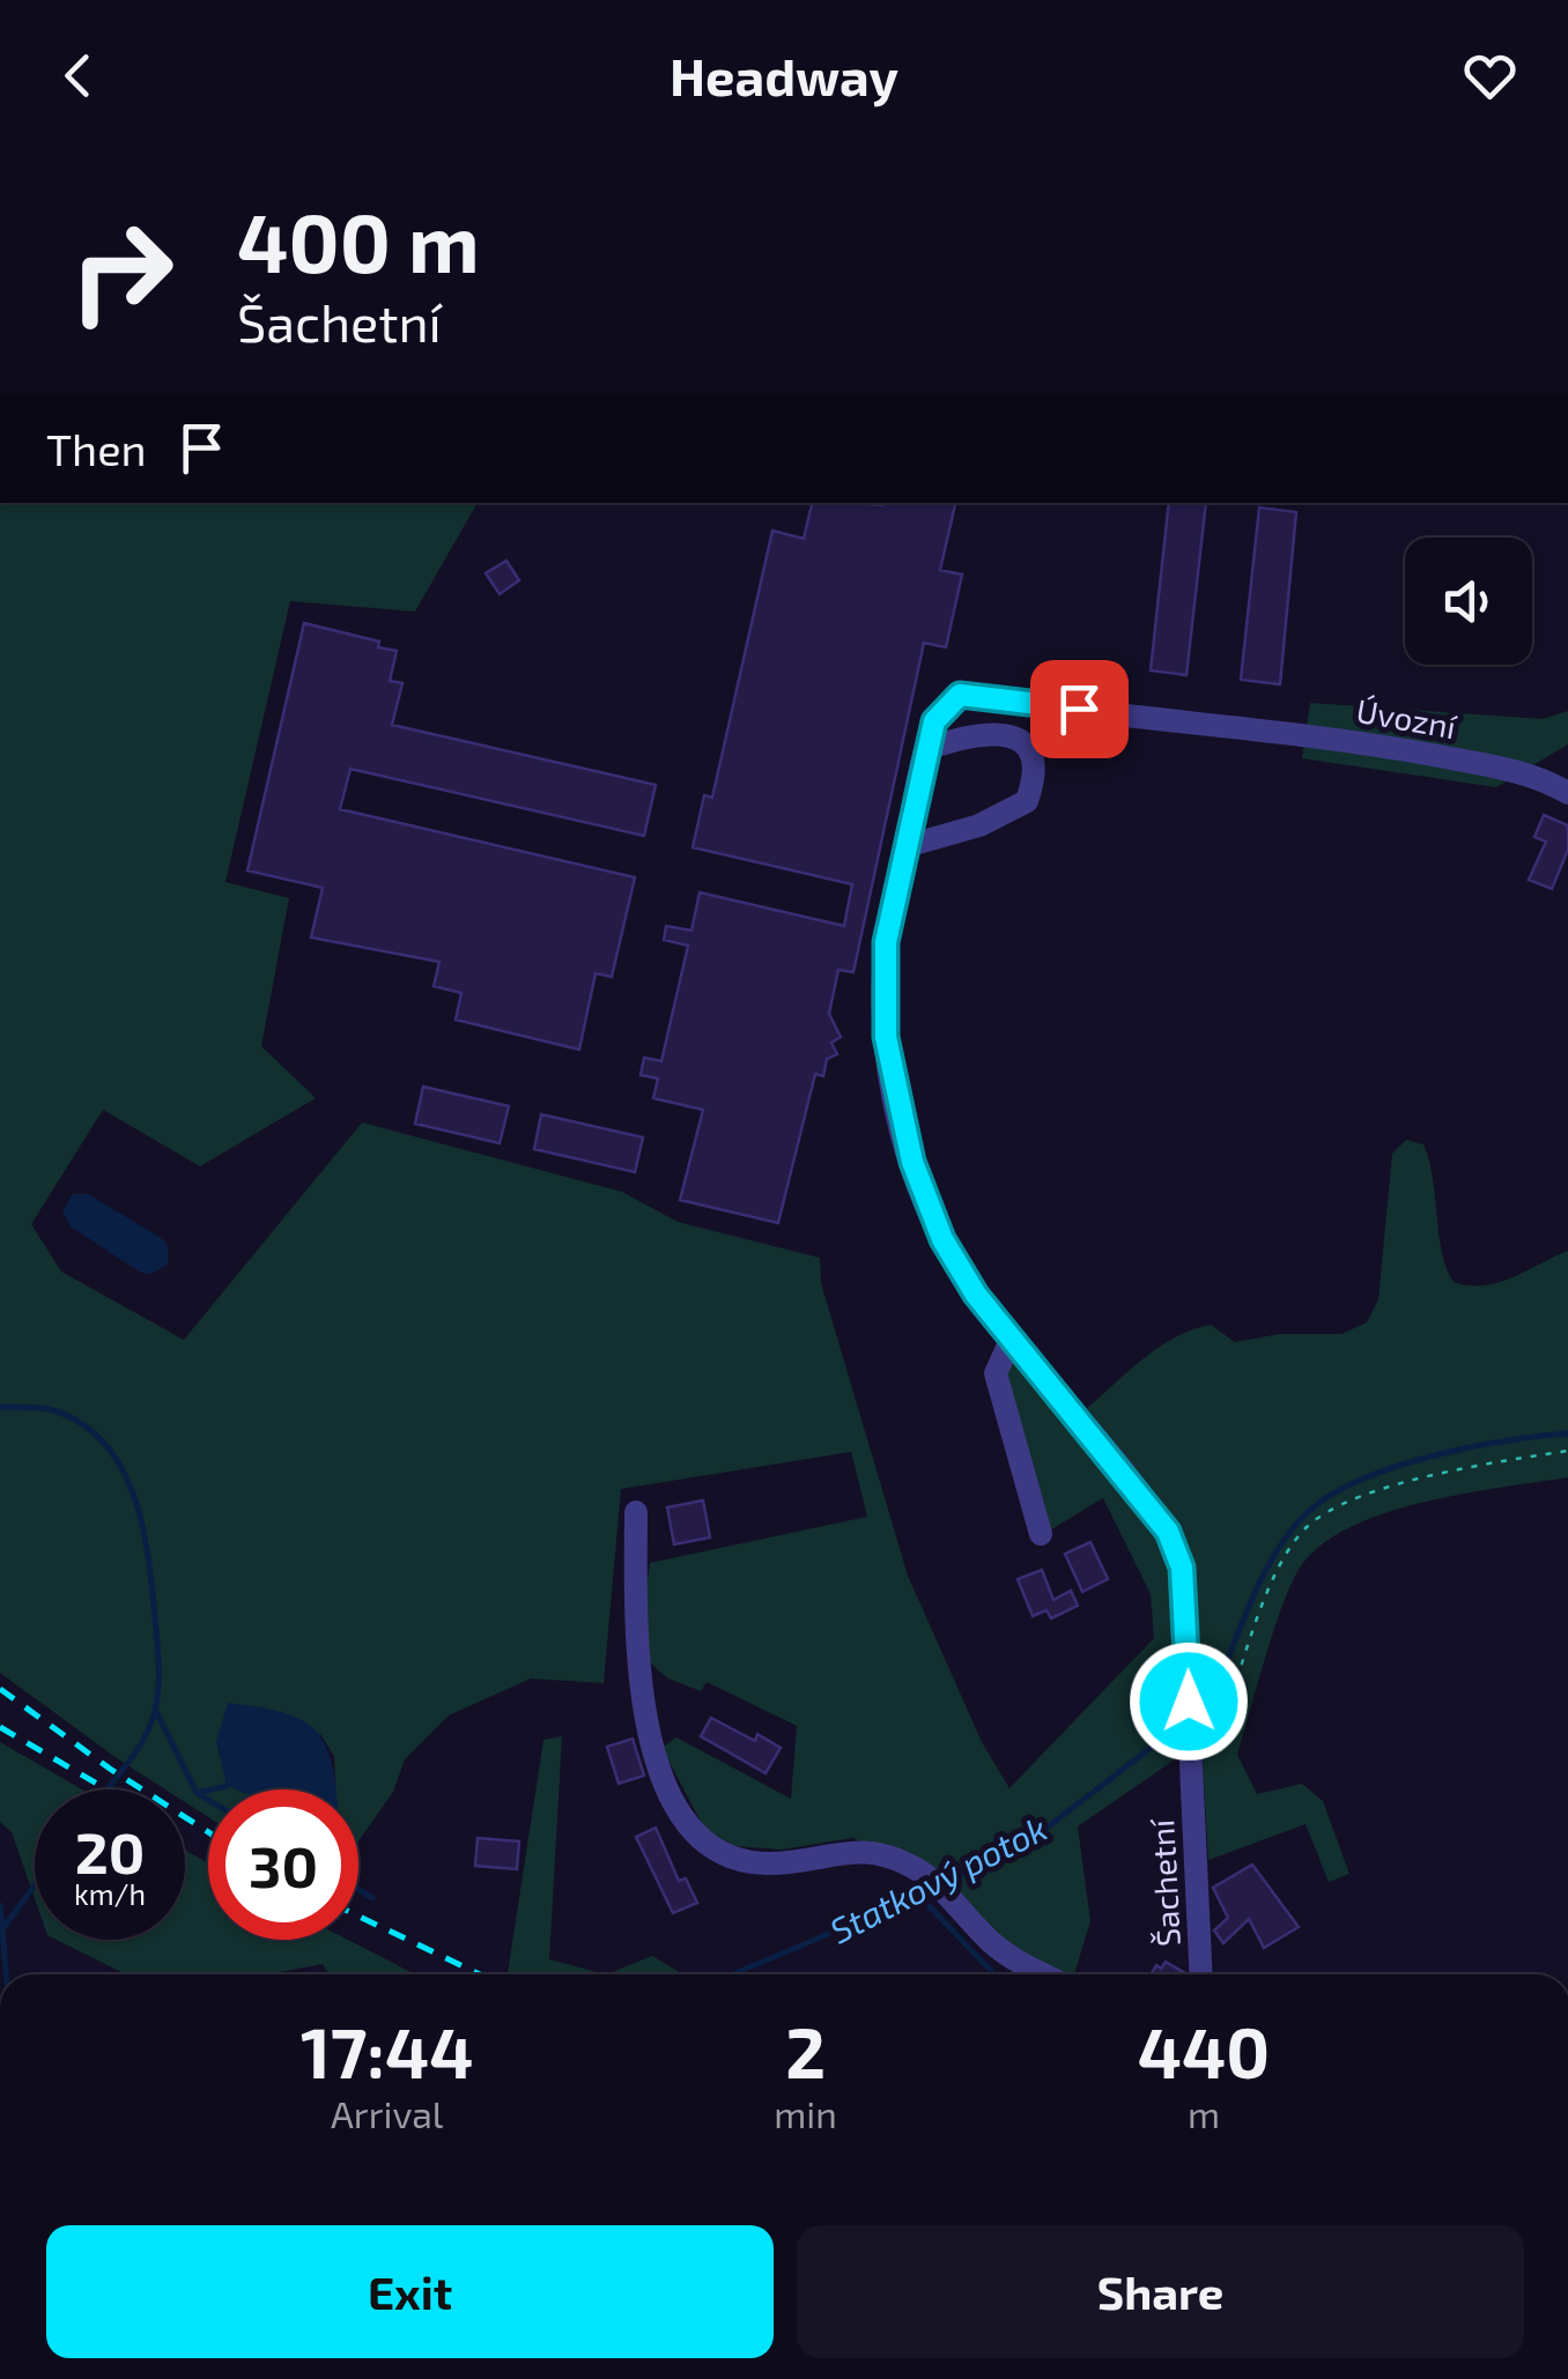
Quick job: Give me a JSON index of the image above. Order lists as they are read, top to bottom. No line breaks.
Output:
{"streets":{"street":["Úvozní","Šachetní"]},"crossings":[["Úvozní","Šachetní"]],"water":["Statkový potok"],"page":{"header":"Headway","turn":["400 m","Šachetní"],"then":"Then","speed":"20 km/h","limit":"30","eta":["17:44","Arrival","2","min","440","m"],"buttons":["Exit","Share"]}}
